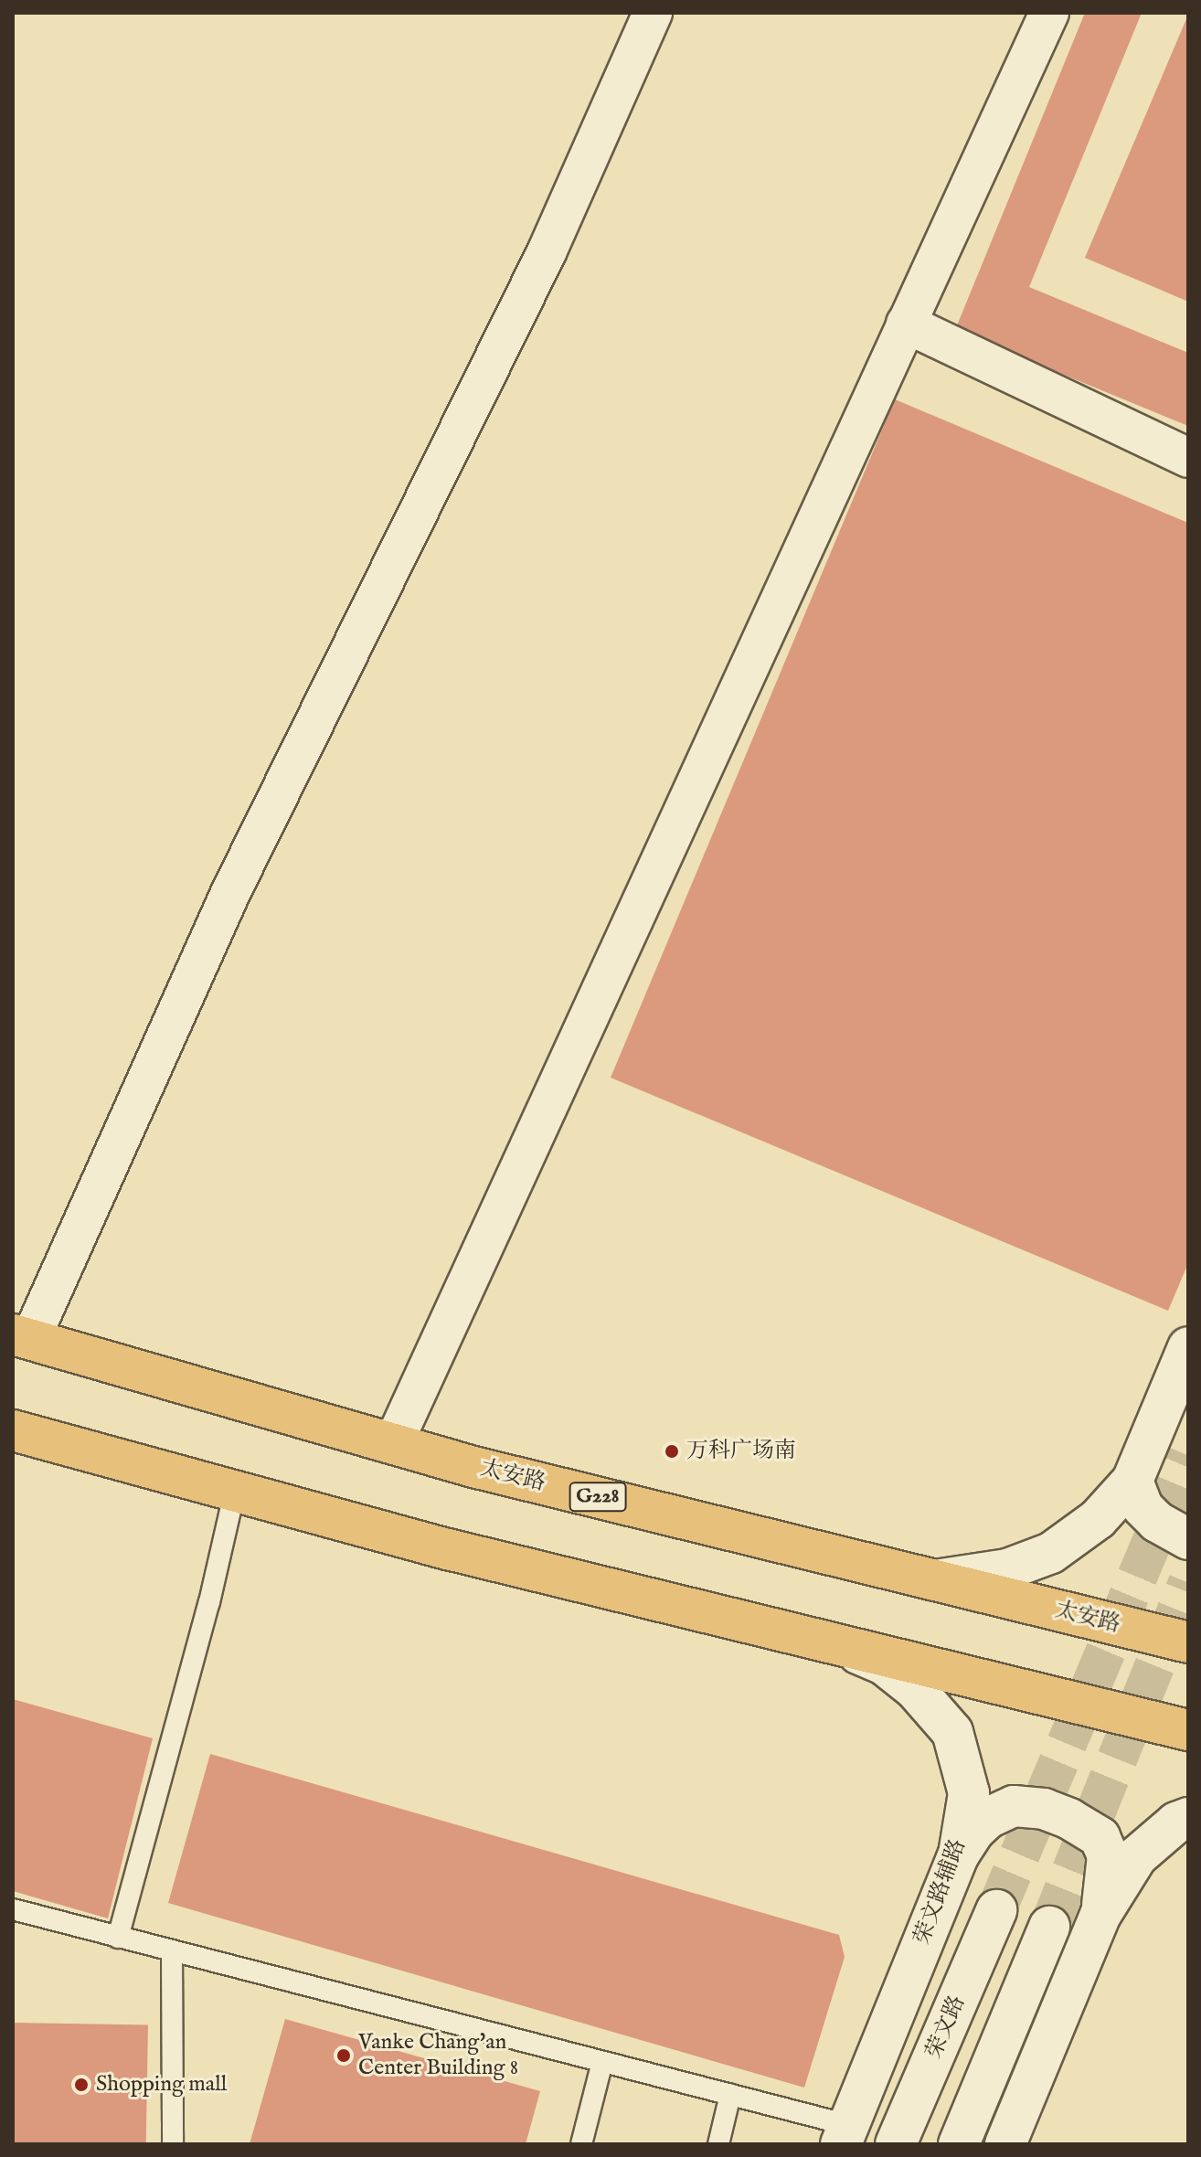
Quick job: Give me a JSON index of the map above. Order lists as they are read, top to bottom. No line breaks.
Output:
{"streets":{"highway":["太安路","G228"],"street":["荣文路辅路","荣文路"]},"places":["万科广场南","Vanke Chang'an Center Building 8","Shopping mall"]}
